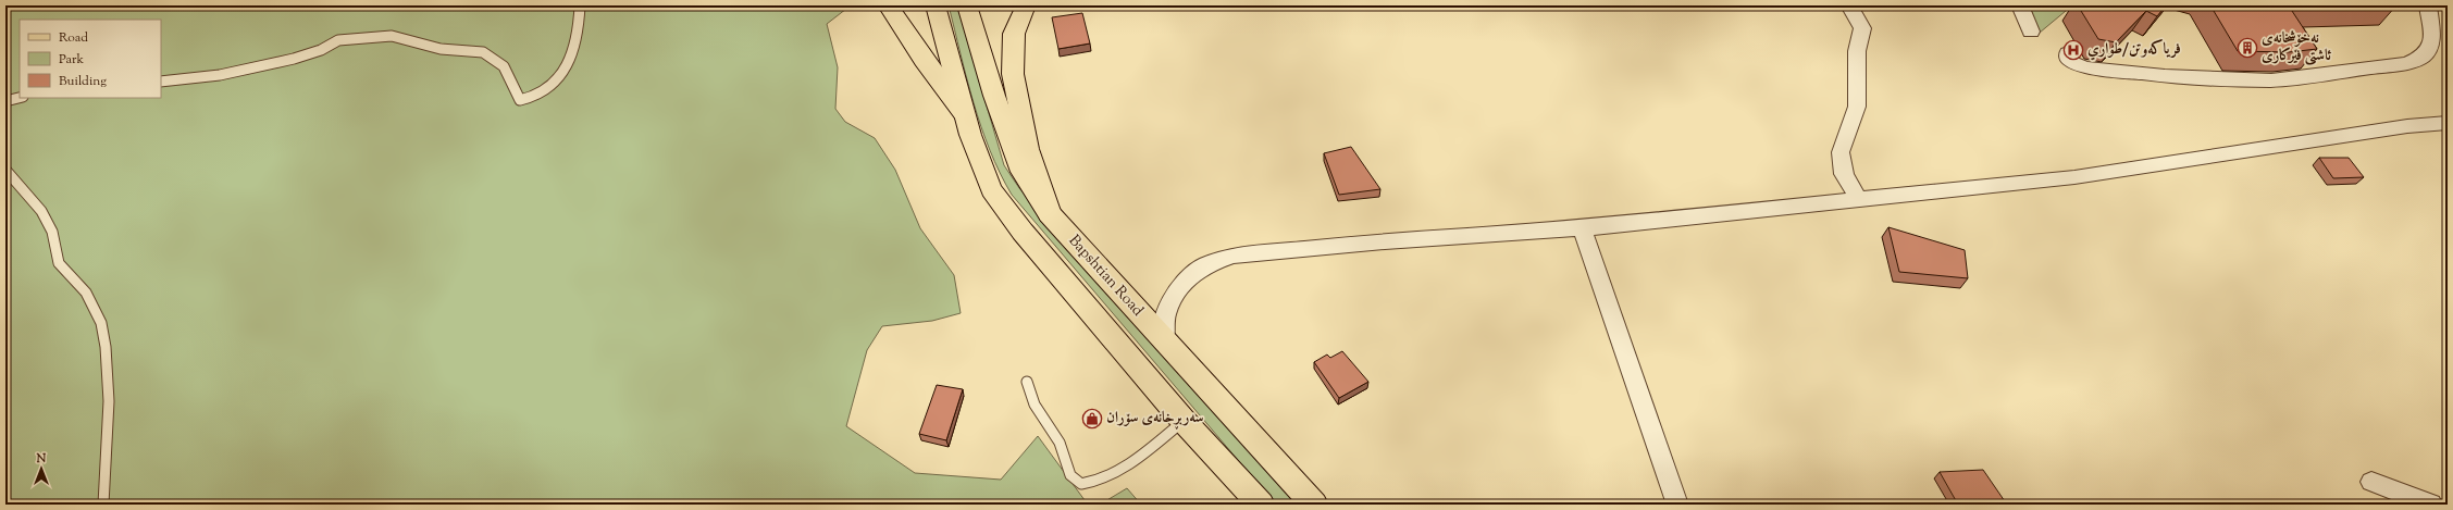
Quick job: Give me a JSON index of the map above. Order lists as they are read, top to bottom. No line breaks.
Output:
{"streets":{"main road":["Bapshtian Road"]},"places":{"building":["نەخۆشخانەی ئاشتی فێرکاری"],"hospital":["فریاکەوتن/طواري"],"shop":["سەربڕخانەی سۆران"]},"legend":["Road","Park","Building"],"north":"top"}
